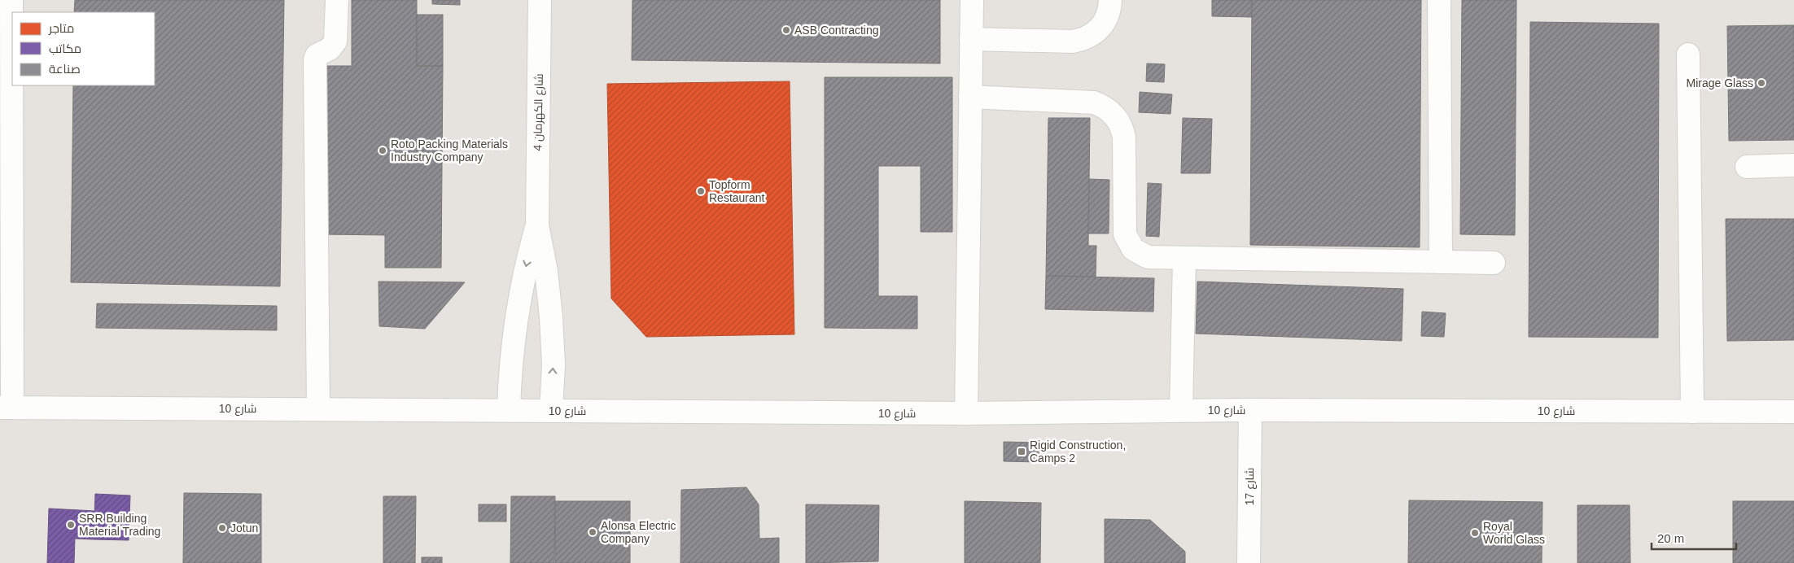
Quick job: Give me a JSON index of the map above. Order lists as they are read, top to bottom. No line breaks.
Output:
{"streets":{"street":["شارع الكهرمان 4","شارع 10","شارع 17"]},"crossings":[["شارع الكهرمان 4","شارع 10"],["شارع 10","شارع 17"]],"places":{"other":["ASB Contracting","Mirage Glass","Roto Packing Materials Industry Company","Topform Restaurant","SRR Building Material Trading","Jotun","Alonsa Electric Company","Royal World Glass"],"transit":["Rigid Construction, Camps 2"]},"legend":["متاجر","مكاتب","صناعة"],"scale_bar":"20 m"}
